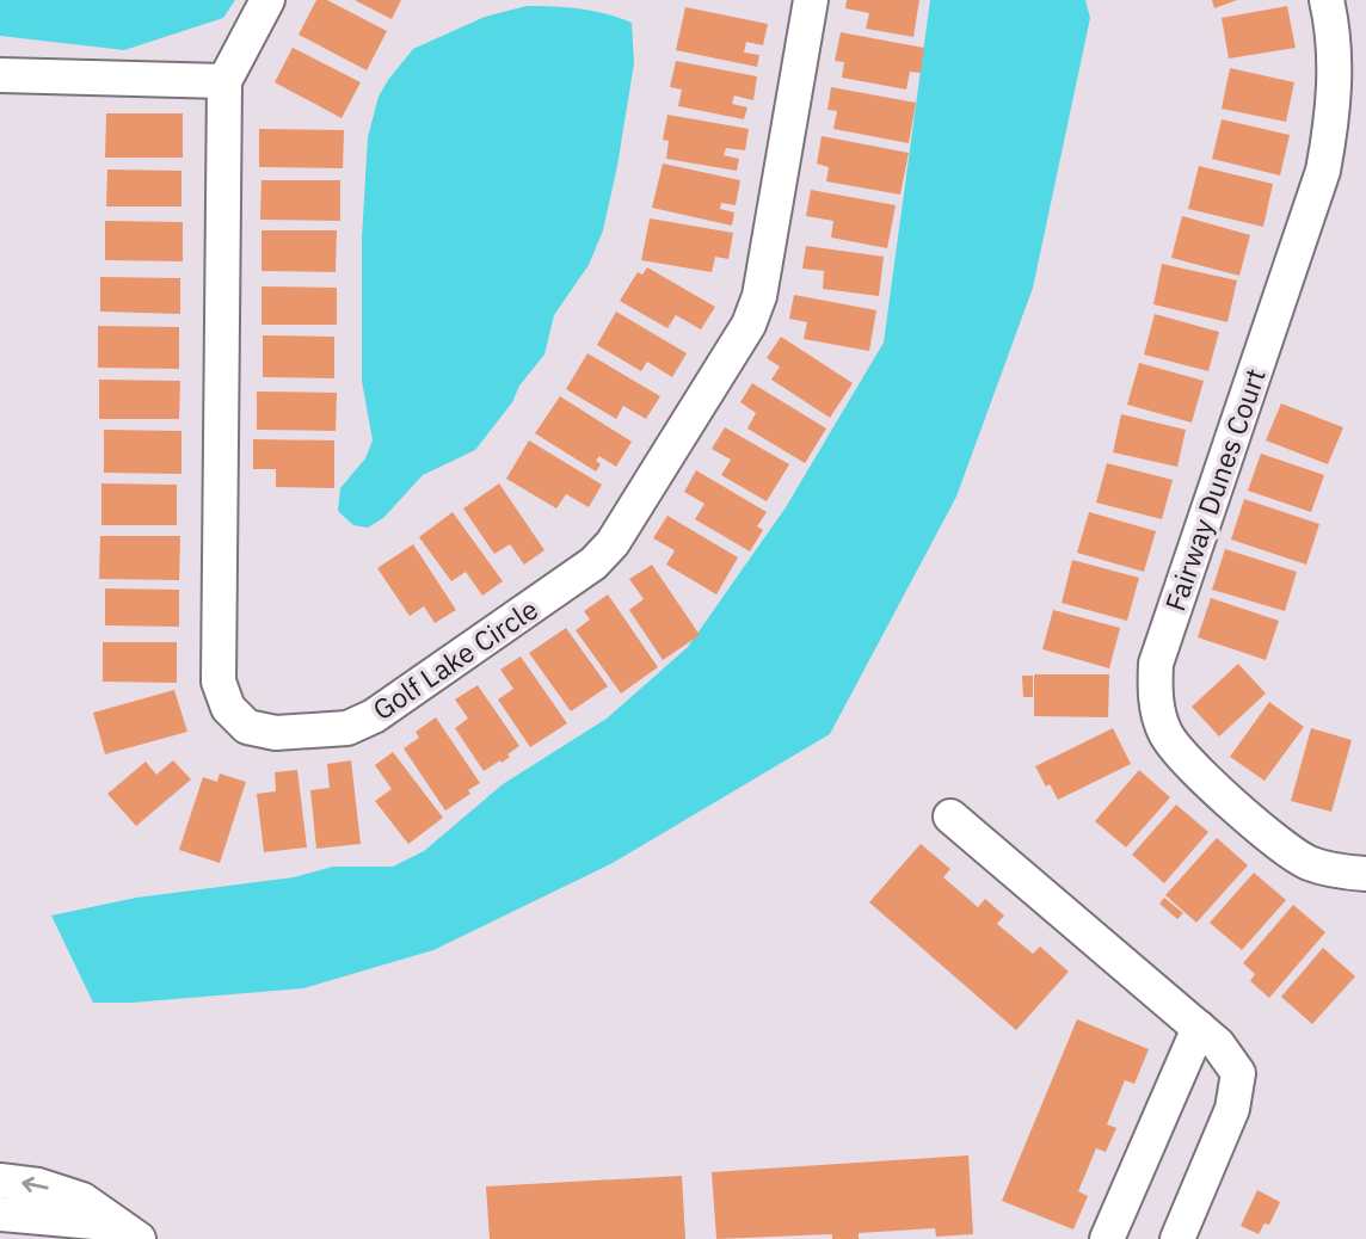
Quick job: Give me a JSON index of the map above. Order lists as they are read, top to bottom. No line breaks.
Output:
{"streets":{"street":["Fairway Dunes Court","Golf Lake Circle"]}}
